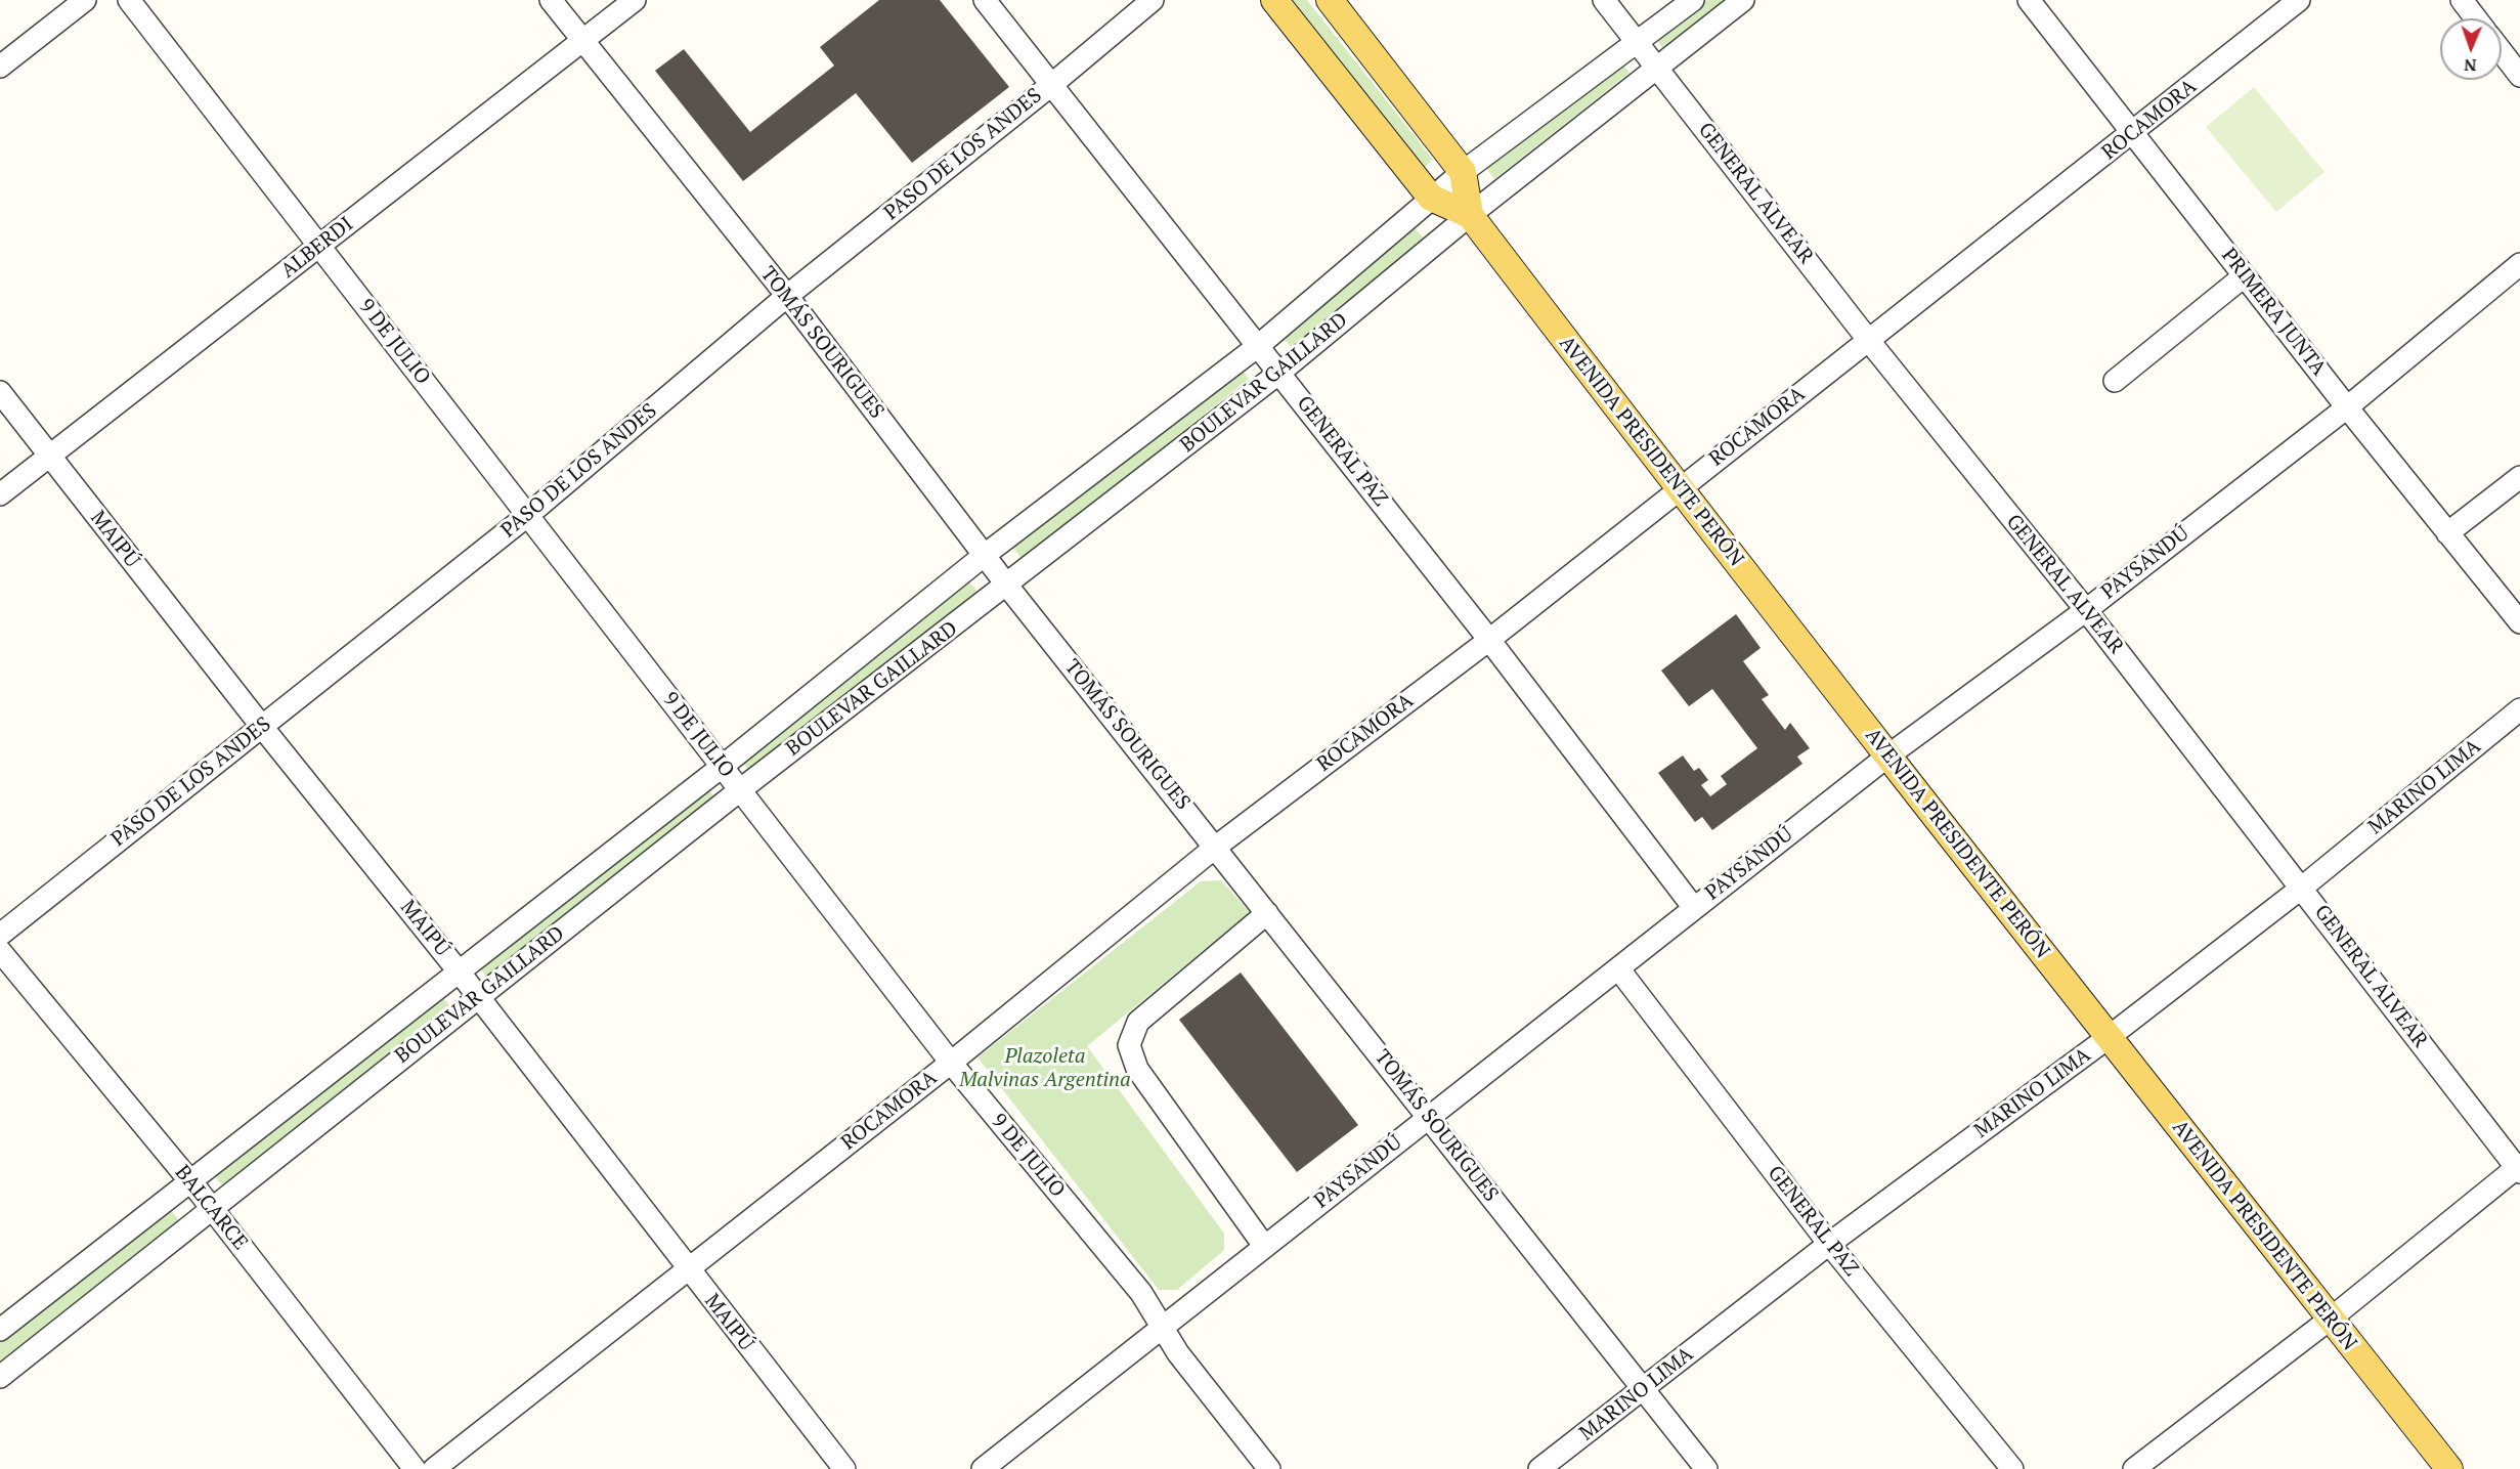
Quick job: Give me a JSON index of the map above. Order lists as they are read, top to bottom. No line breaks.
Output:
{"streets":{"main road":["AVENIDA PRESIDENTE PERÓN"],"street":["ROCAMORA","PASO DE LOS ANDES","GENERAL ALVEAR","ALBERDI","PRIMERA JUNTA","9 DE JULIO","TOMÁS SOURIGUES","BOULEVAR GAILLARD","GENERAL PAZ","MAIPÚ","PAYSANDÚ","MARINO LIMA","BALCARCE"]},"crossings":[["ROCAMORA","GENERAL ALVEAR"],["ROCAMORA","PRIMERA JUNTA"],["ROCAMORA","9 DE JULIO"],["ROCAMORA","TOMÁS SOURIGUES"],["ROCAMORA","GENERAL PAZ"],["ROCAMORA","AVENIDA PRESIDENTE PERÓN"],["ROCAMORA","MAIPÚ"],["PASO DE LOS ANDES","9 DE JULIO"],["PASO DE LOS ANDES","TOMÁS SOURIGUES"],["PASO DE LOS ANDES","GENERAL PAZ"],["PASO DE LOS ANDES","MAIPÚ"],["GENERAL ALVEAR","BOULEVAR GAILLARD"],["GENERAL ALVEAR","PAYSANDÚ"],["GENERAL ALVEAR","MARINO LIMA"],["ALBERDI","9 DE JULIO"],["ALBERDI","TOMÁS SOURIGUES"],["ALBERDI","MAIPÚ"],["PRIMERA JUNTA","PAYSANDÚ"],["9 DE JULIO","BOULEVAR GAILLARD"],["9 DE JULIO","PAYSANDÚ"],["TOMÁS SOURIGUES","BOULEVAR GAILLARD"],["TOMÁS SOURIGUES","PAYSANDÚ"],["TOMÁS SOURIGUES","MARINO LIMA"],["BOULEVAR GAILLARD","GENERAL PAZ"],["BOULEVAR GAILLARD","AVENIDA PRESIDENTE PERÓN"],["BOULEVAR GAILLARD","MAIPÚ"],["BOULEVAR GAILLARD","BALCARCE"],["GENERAL PAZ","PAYSANDÚ"],["GENERAL PAZ","MARINO LIMA"],["AVENIDA PRESIDENTE PERÓN","PAYSANDÚ"],["AVENIDA PRESIDENTE PERÓN","MARINO LIMA"]],"parks":["Plazoleta Malvinas Argentina"],"north":"bottom"}
